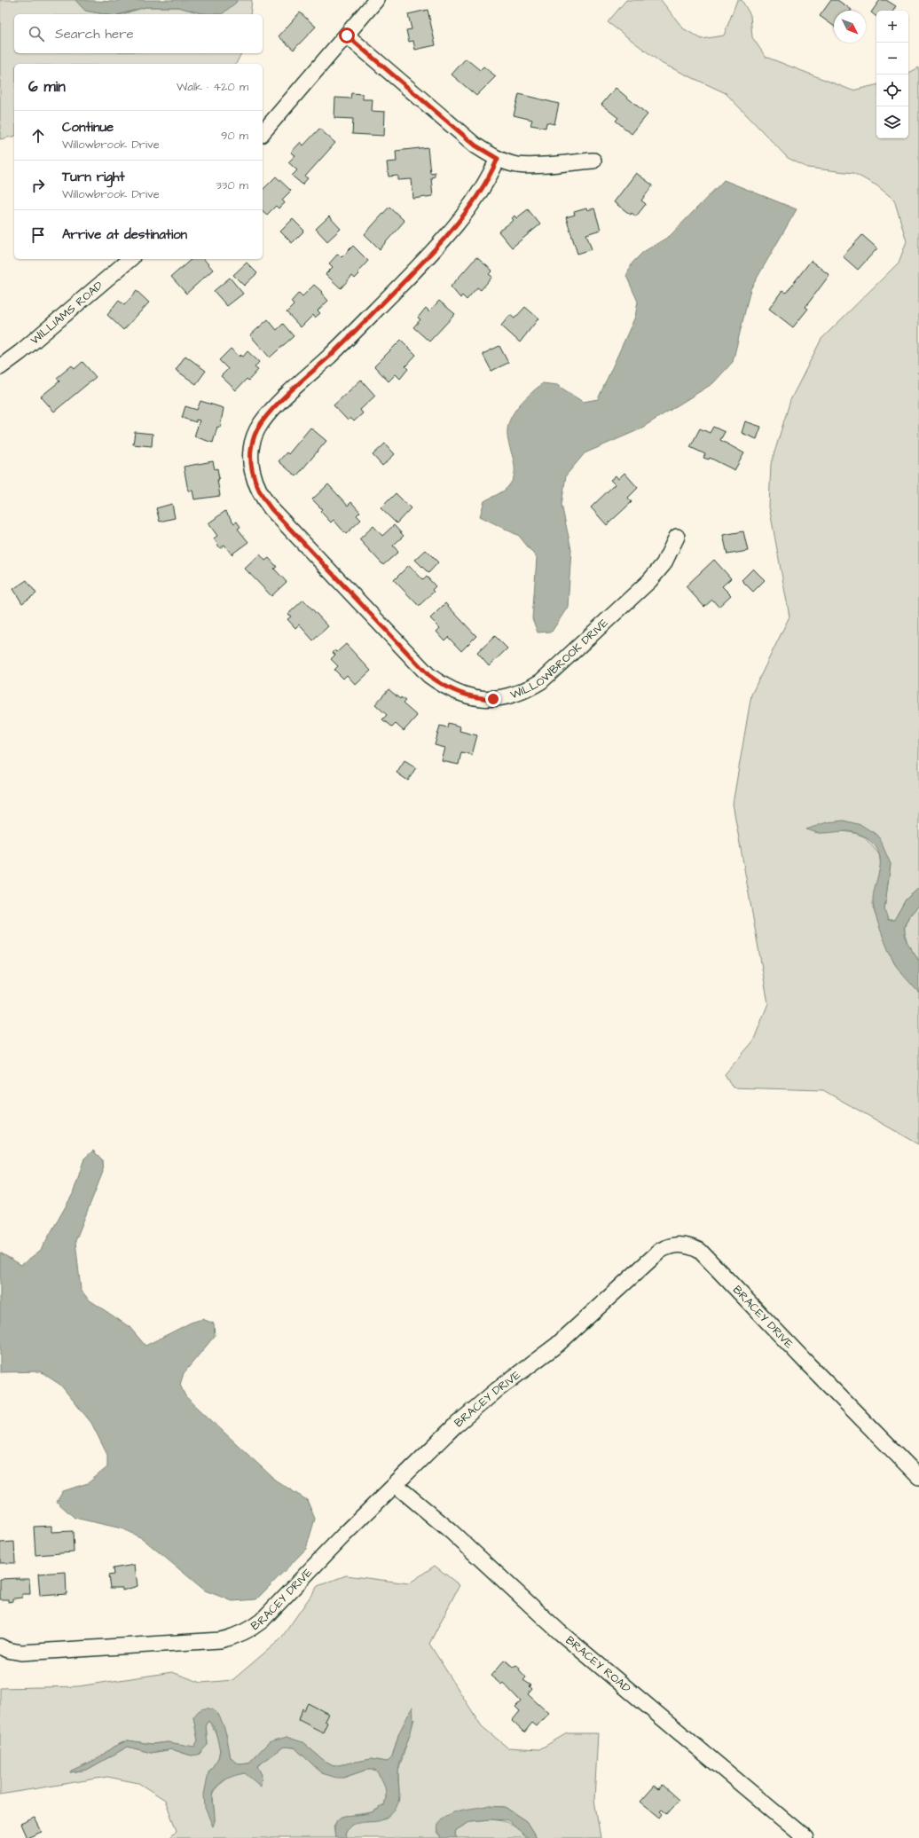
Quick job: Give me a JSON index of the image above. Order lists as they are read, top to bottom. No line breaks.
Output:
{"streets":{"street":["WILLIAMS ROAD","WILLOWBROOK DRIVE","BRACEY DRIVE","BRACEY ROAD"]},"crossings":[["BRACEY DRIVE","BRACEY ROAD"]],"north":"bottom right","page":{"map_buttons":["+","−"],"search":"Search here","heading":["6 min","Walk · 420 m"],"list":[["Continue","Willowbrook Drive","90 m"],["Turn right","Willowbrook Drive","330 m"],"Arrive at destination"]}}
